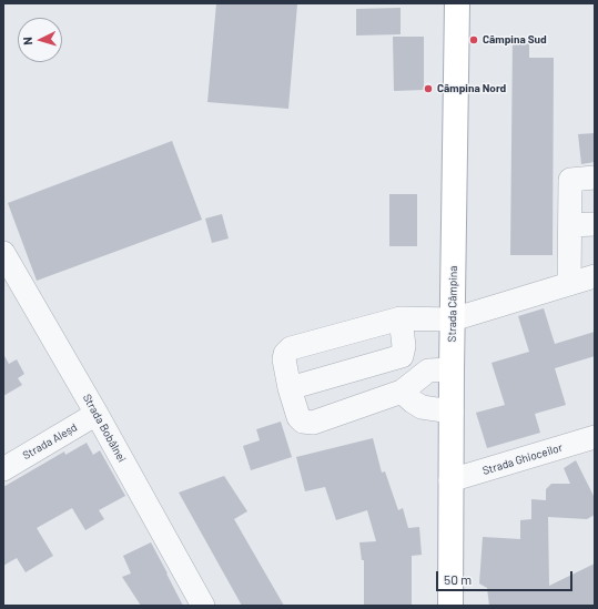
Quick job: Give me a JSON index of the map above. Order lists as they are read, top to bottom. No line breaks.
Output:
{"streets":{"main road":["Strada Câmpina"],"street":["Strada Bobâlnei","Strada Aleșd","Strada Ghioceilor"]},"crossings":[["Strada Câmpina","Strada Ghioceilor"],["Strada Bobâlnei","Strada Aleșd"]],"places":["Câmpina Sud","Câmpina Nord"],"scale_bar":"50 m","north":"left"}
